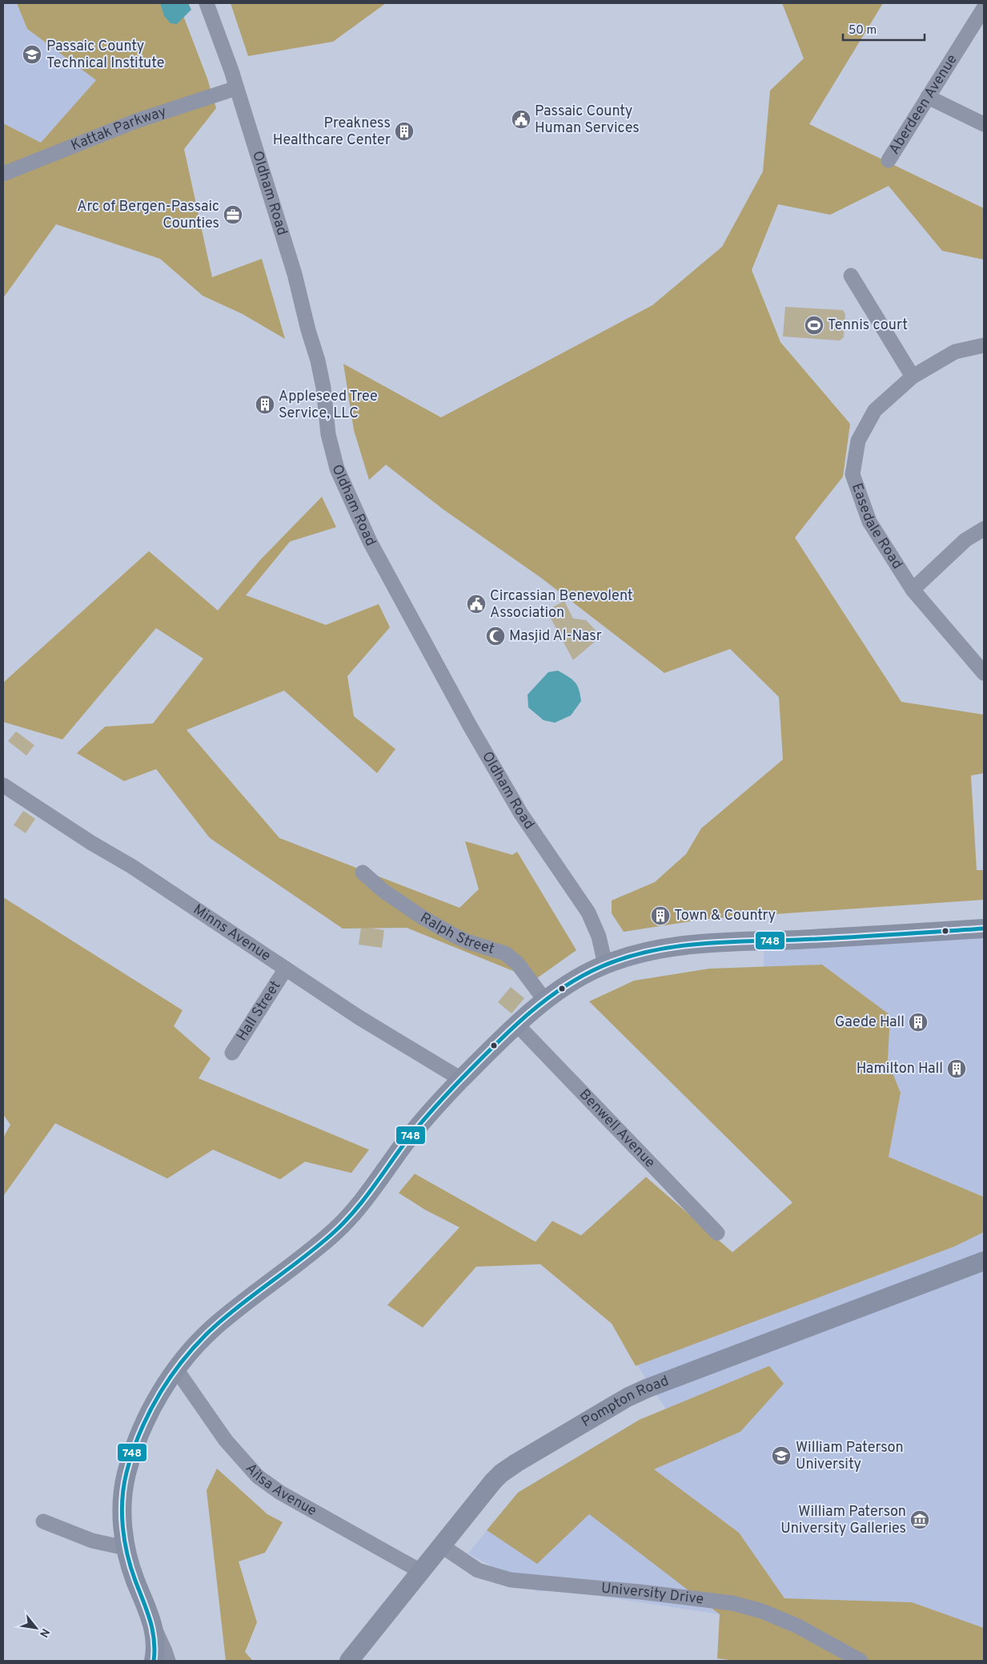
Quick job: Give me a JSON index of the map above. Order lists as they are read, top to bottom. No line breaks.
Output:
{"streets":{"main road":["Pompton Road"],"street":["Aberdeen Avenue","Kattak Parkway","Oldham Road","Easedale Road","Ralph Street","Minns Avenue","Hall Street","Benwell Avenue","Ailsa Avenue","University Drive"]},"crossings":[["Kattak Parkway","Oldham Road"],["Minns Avenue","Hall Street"],["Pompton Road","Ailsa Avenue"],["Pompton Road","University Drive"]],"places":{"school or university":["Passaic County Technical Institute","William Paterson University"],"public building":["Passaic County Human Services","Circassian Benevolent Association"],"building":["Preakness Healthcare Center","Appleseed Tree Service, LLC","Town & Country","Gaede Hall","Hamilton Hall"],"office":["Arc of Bergen-Passaic Counties"],"sports":["Tennis court"],"mosque":["Masjid Al-Nasr"],"museum":["William Paterson University Galleries"]},"lines":["transit line 748"],"scale_bar":"50 m","north":"bottom right"}
